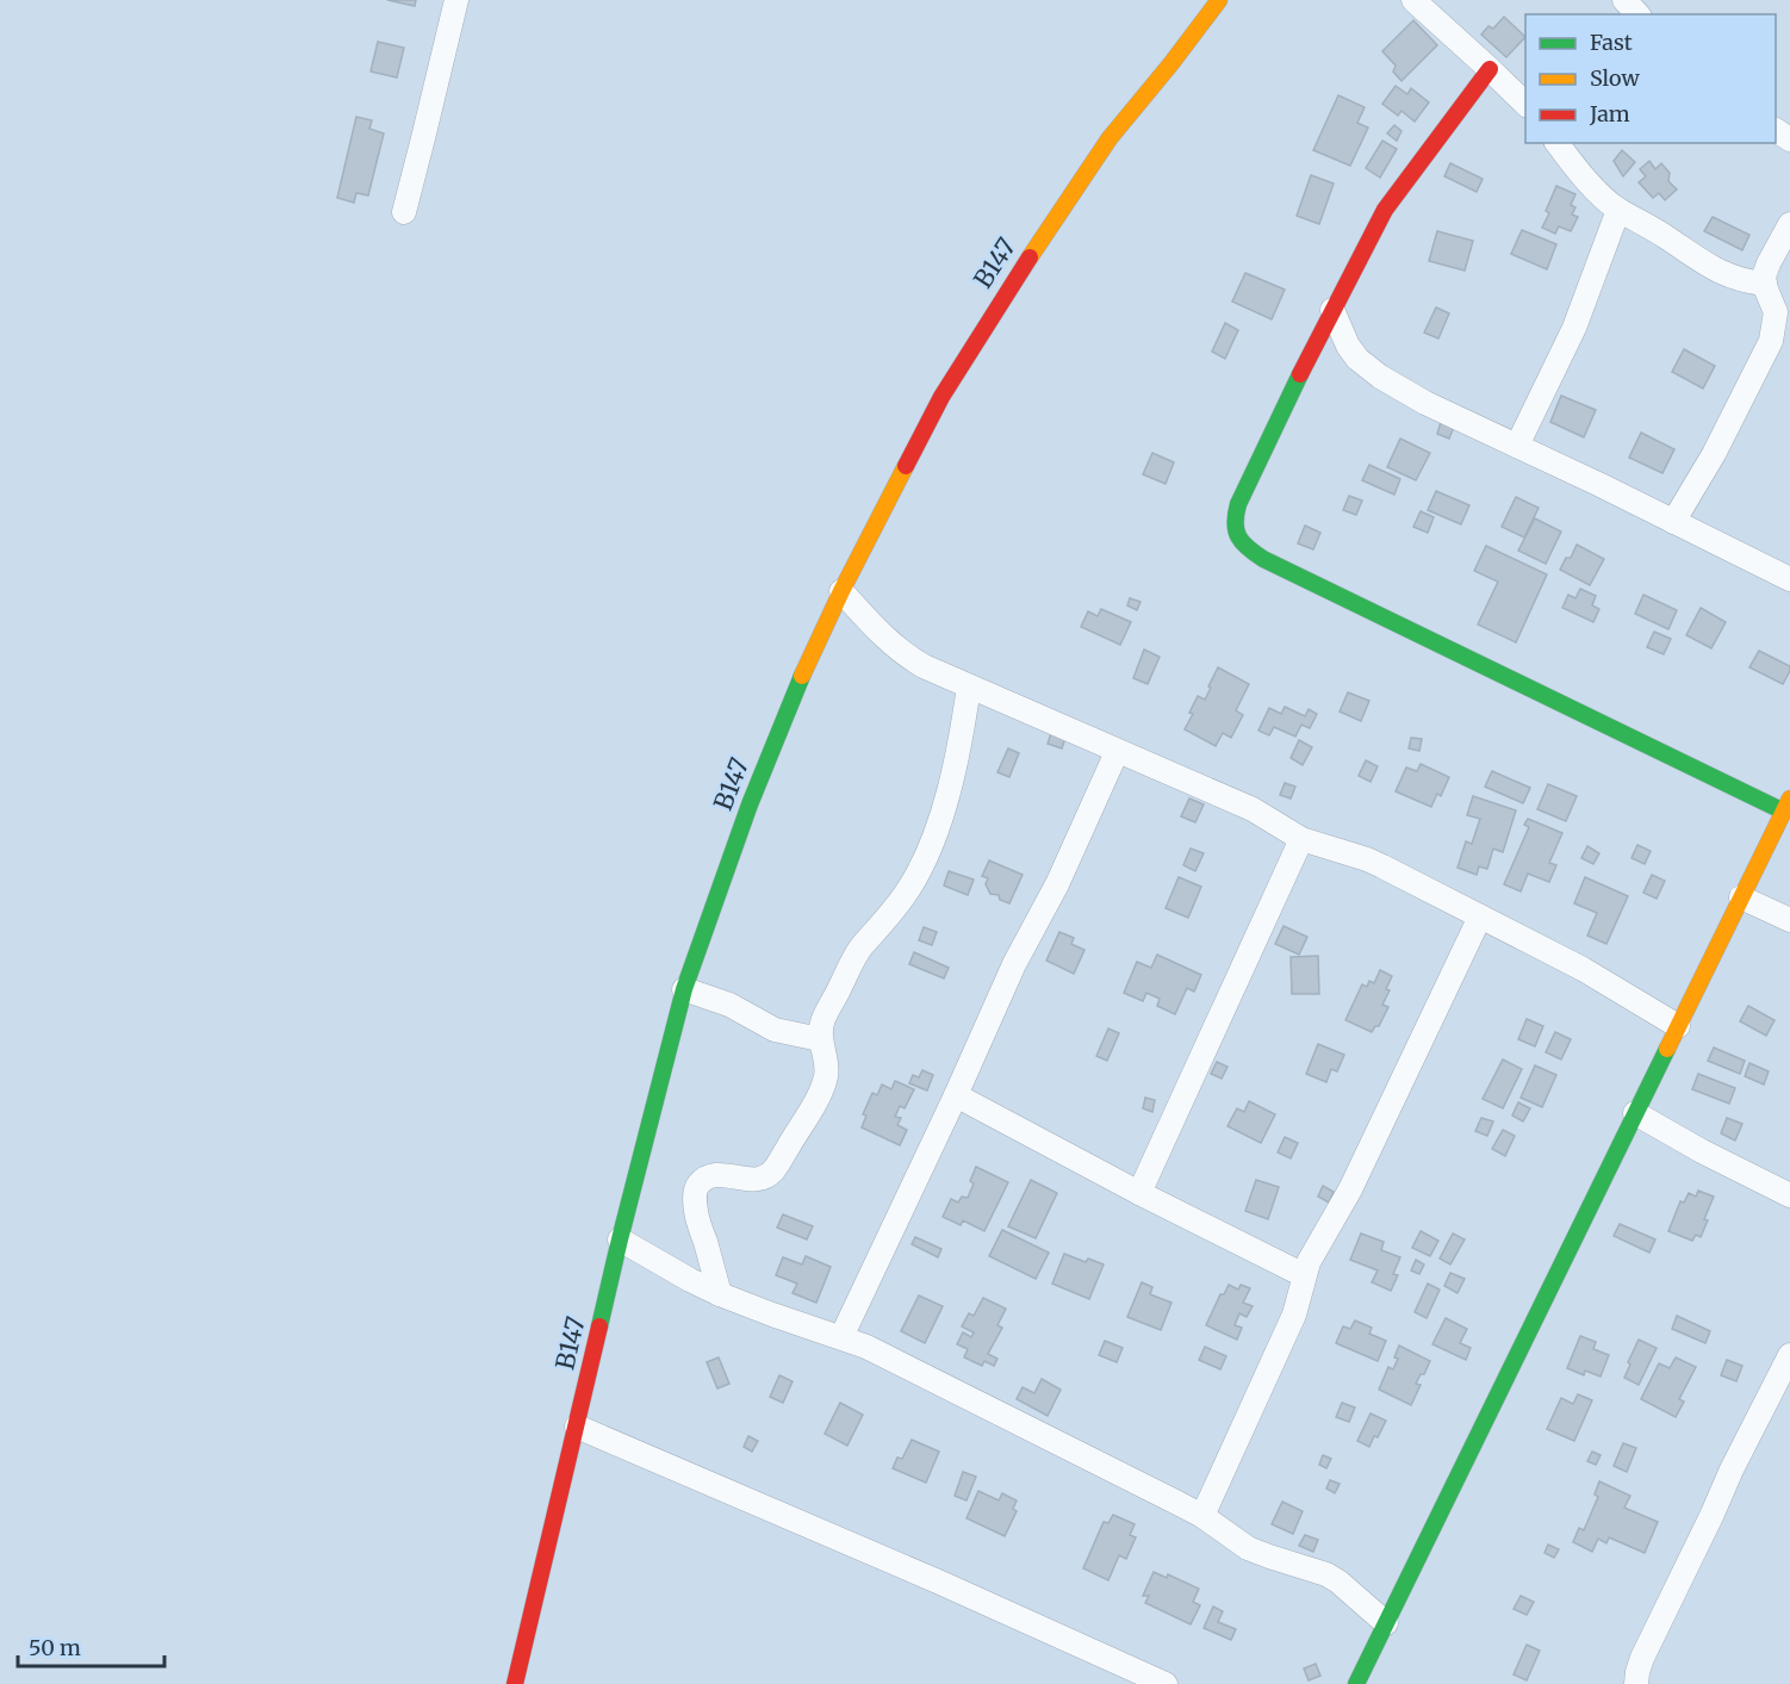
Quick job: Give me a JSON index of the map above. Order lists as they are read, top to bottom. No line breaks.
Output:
{"streets":{"street":["B147"]},"legend":["Fast","Slow","Jam"],"scale_bar":"50 m"}
